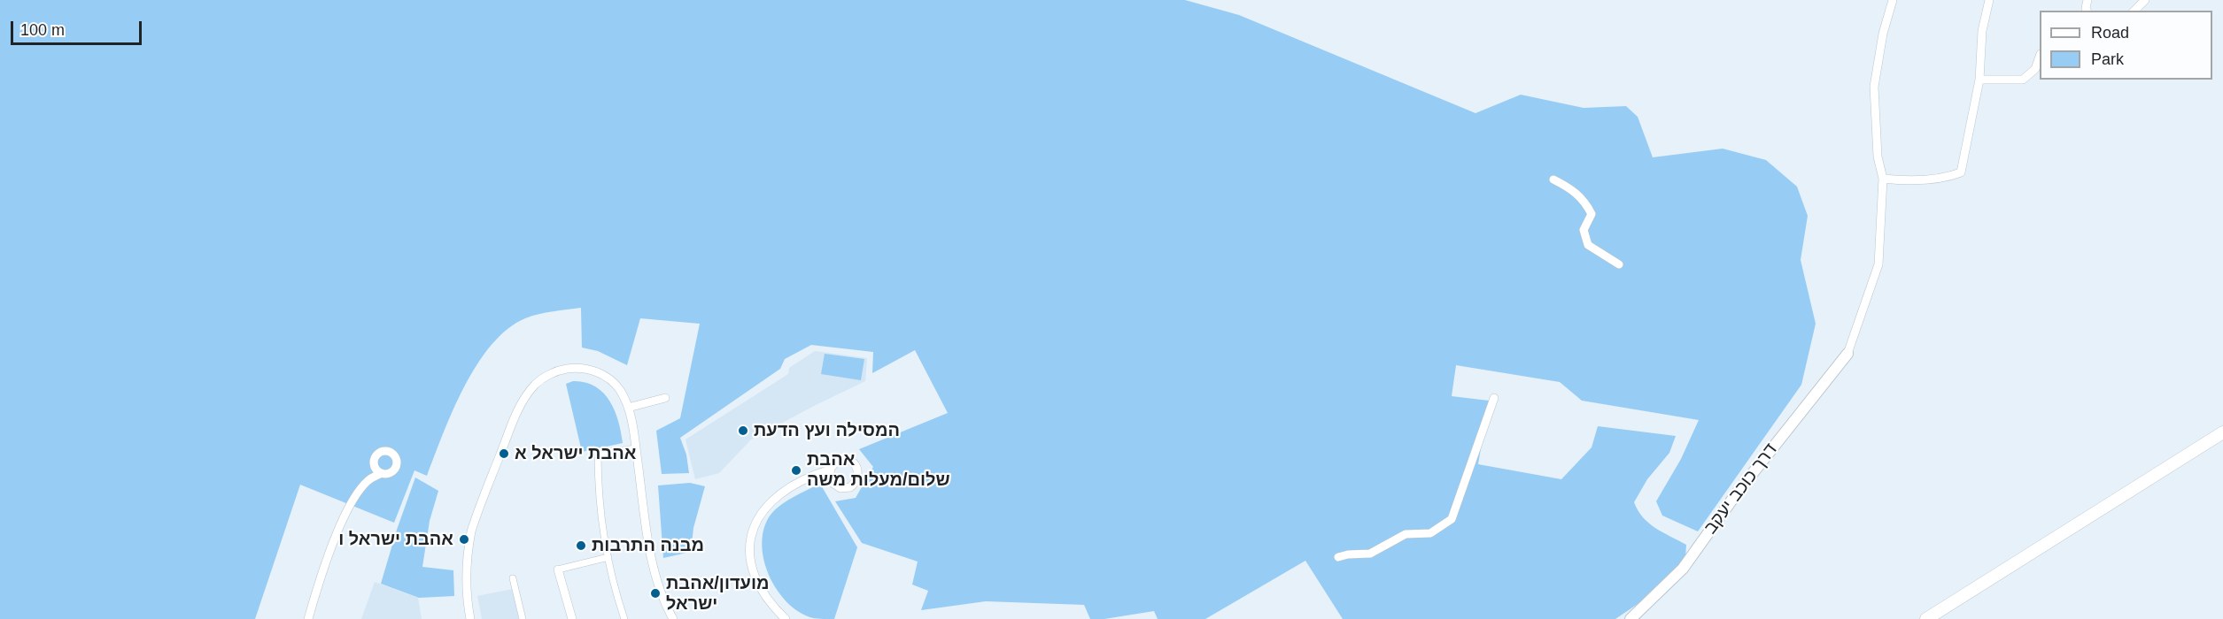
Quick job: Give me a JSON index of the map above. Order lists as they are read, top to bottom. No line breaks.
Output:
{"streets":{"street":["דרך כוכב יעקב"]},"places":["המסילה ועץ הדעת","אהבת ישראל א","אהבת שלום/מעלות משה","אהבת ישראל ו","מבנה התרבות","מועדון/אהבת ישראל"],"legend":["Road","Park"],"scale_bar":"100 m"}
